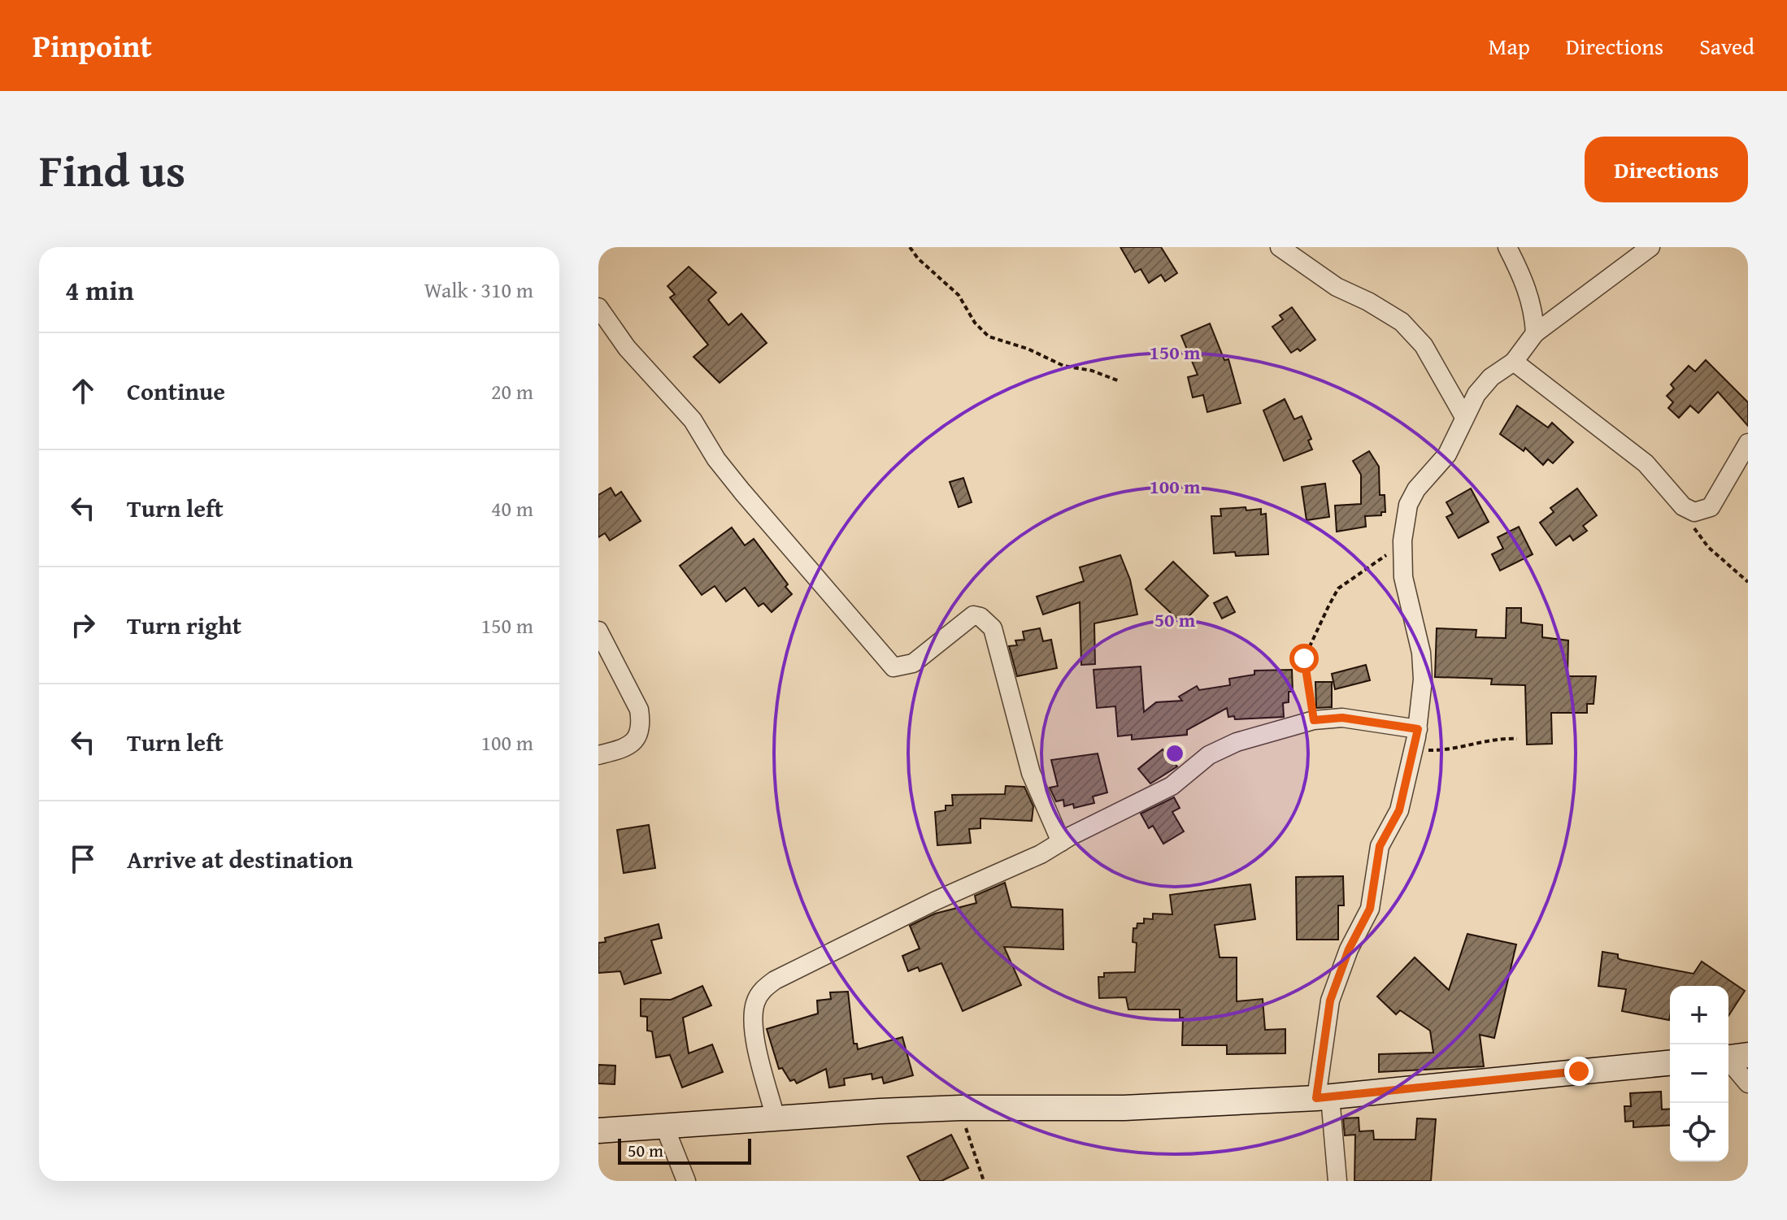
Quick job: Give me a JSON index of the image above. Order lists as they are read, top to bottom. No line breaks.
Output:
{"scale_bar":"50 m","page":{"header":"Pinpoint","nav":["Map","Directions","Saved"],"title":"Find us","buttons":"Directions","heading":["4 min","Walk · 310 m"],"list":[["Continue","20 m"],["Turn left","40 m"],["Turn right","150 m"],["Turn left","100 m"],"Arrive at destination"],"map_buttons":["+","−"],"scale":"50 m"},"rings":["150 m","100 m","50 m"]}
